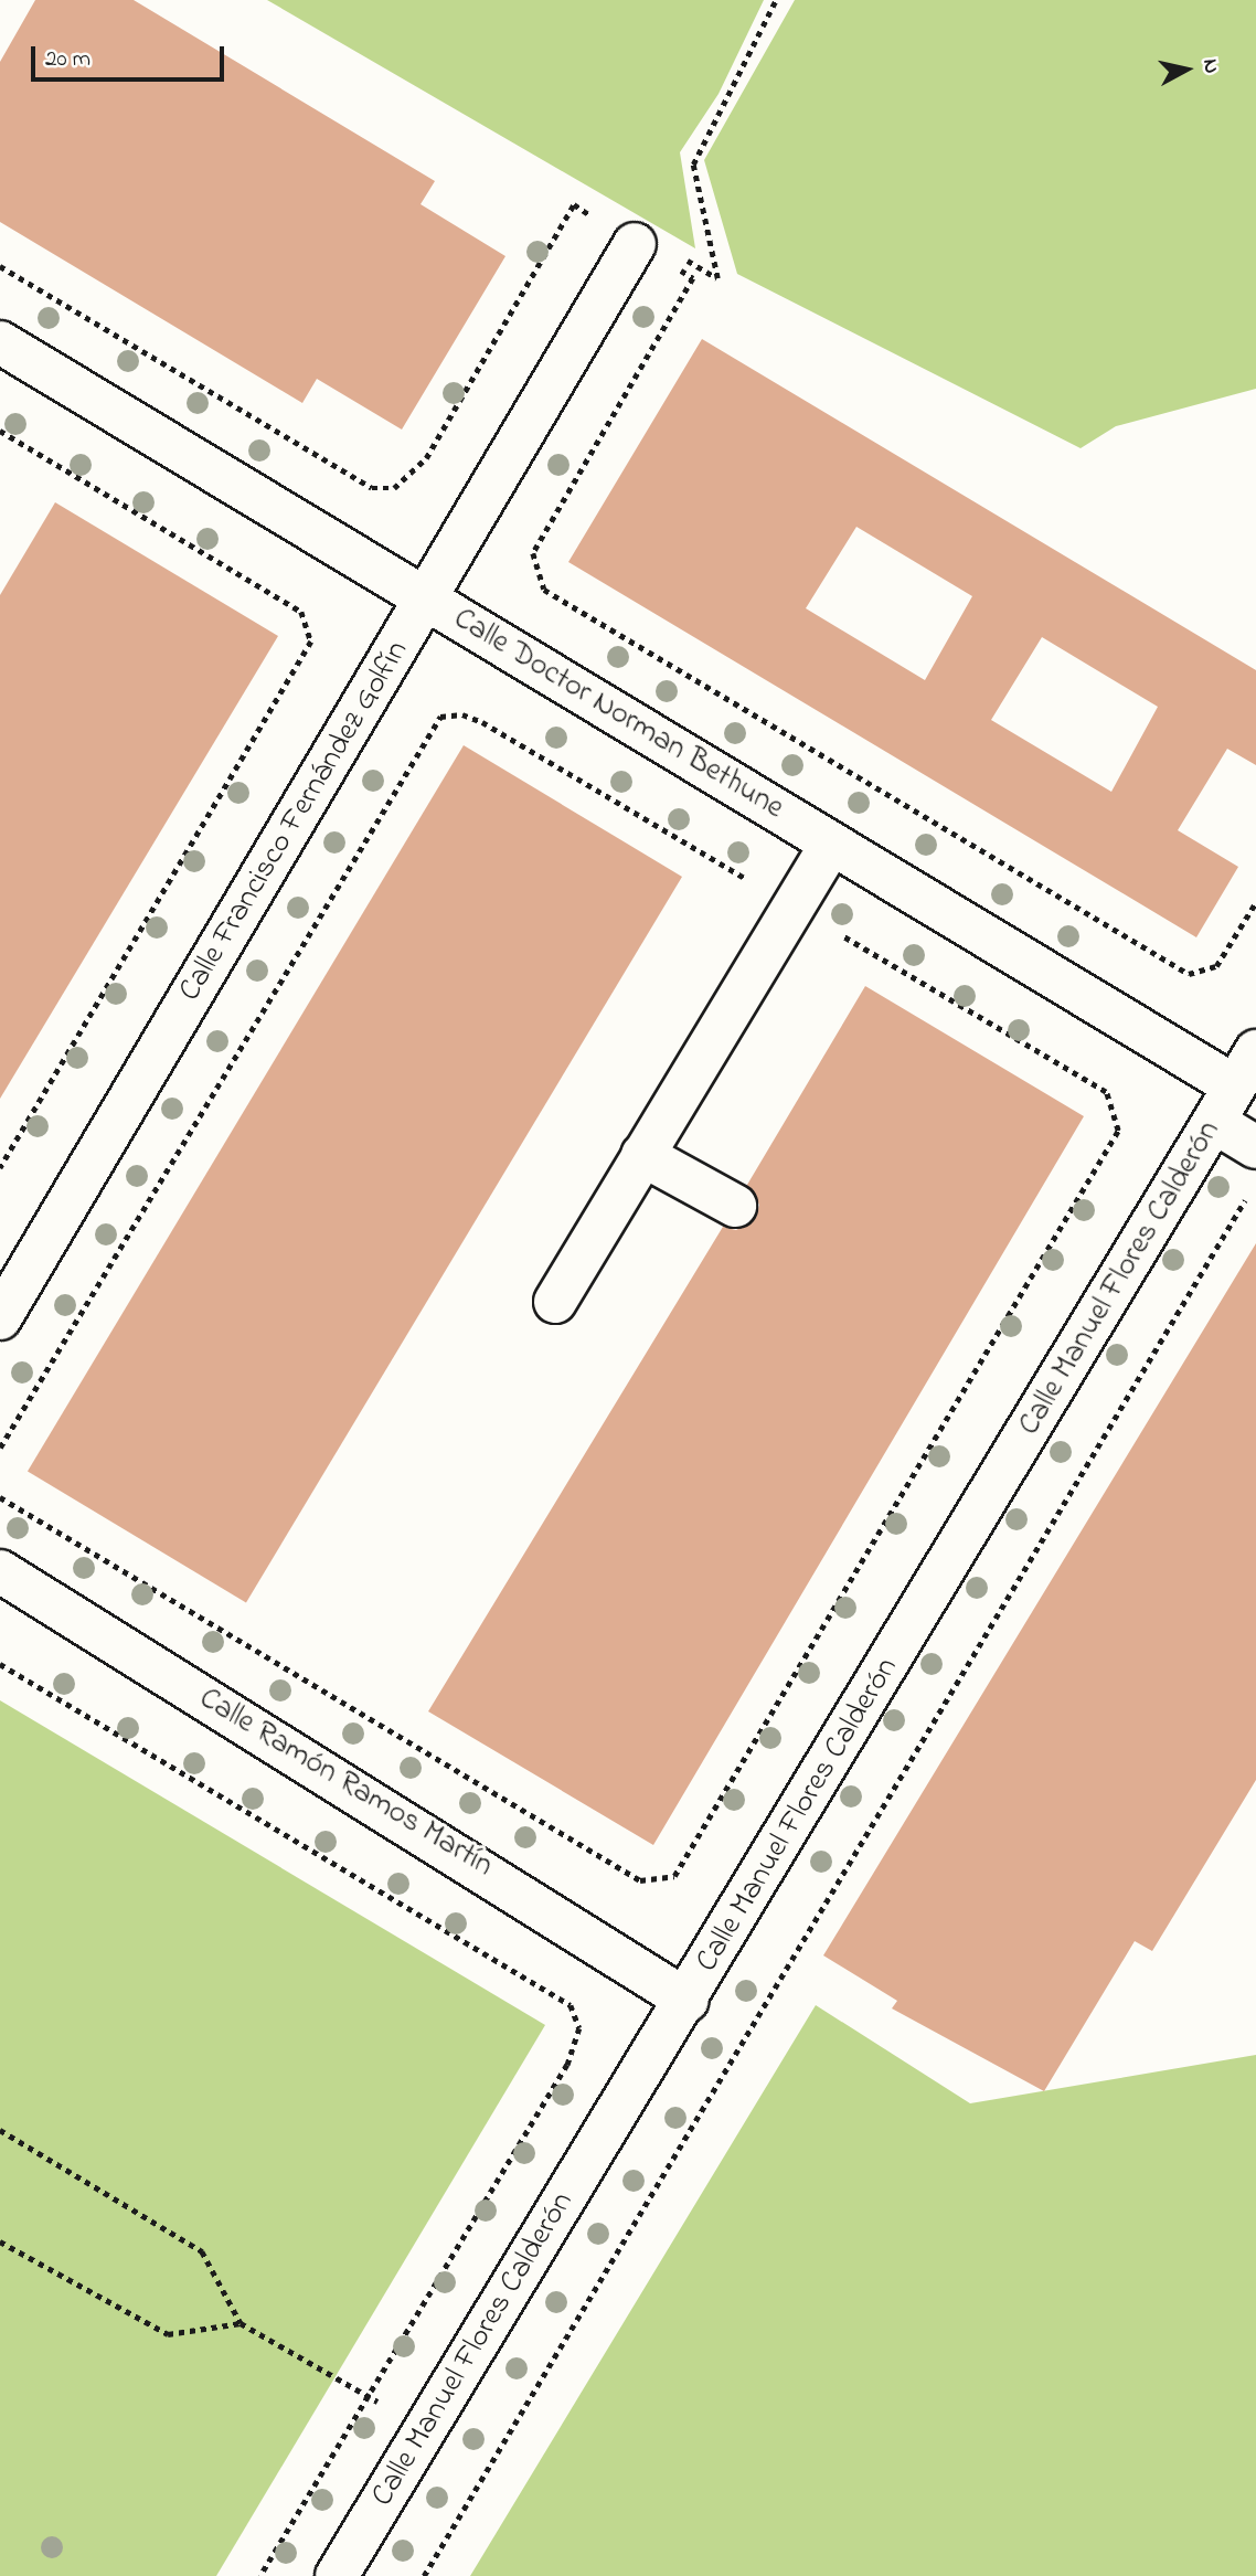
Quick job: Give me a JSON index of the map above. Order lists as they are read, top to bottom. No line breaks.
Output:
{"streets":{"street":["Calle Doctor Norman Bethune","Calle Francisco Fernández Golfín","Calle Manuel Flores Calderón","Calle Ramón Ramos Martín"]},"crossings":[["Calle Doctor Norman Bethune","Calle Francisco Fernández Golfín"],["Calle Doctor Norman Bethune","Calle Manuel Flores Calderón"],["Calle Manuel Flores Calderón","Calle Ramón Ramos Martín"]],"scale_bar":"20 m","north":"right"}
